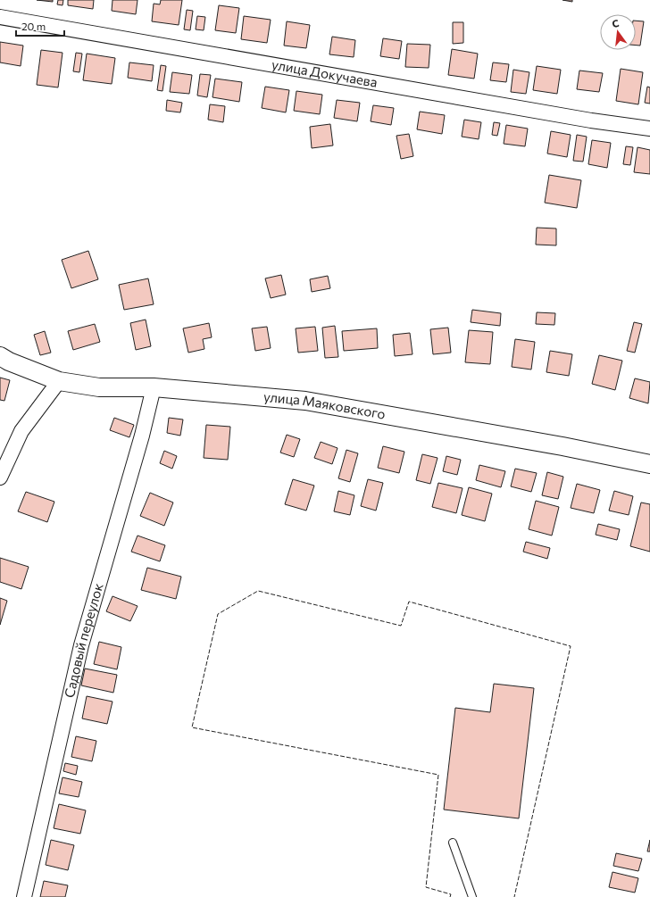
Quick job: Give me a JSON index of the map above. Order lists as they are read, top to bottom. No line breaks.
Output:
{"streets":{"street":["улица Докучаева","улица Маяковского","Садовый переулок"]},"crossings":[["улица Маяковского","Садовый переулок"]],"scale_bar":"20 m","north":"top"}
